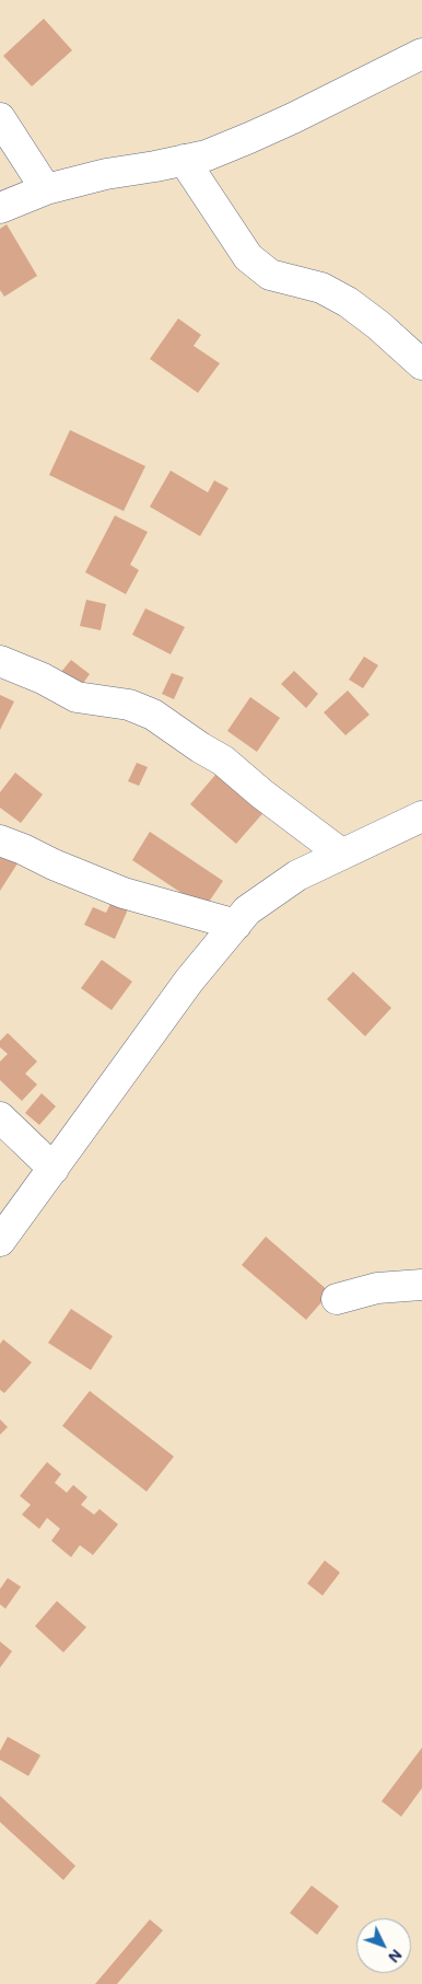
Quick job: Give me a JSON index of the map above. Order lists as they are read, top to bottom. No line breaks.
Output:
{"north":"bottom right"}
